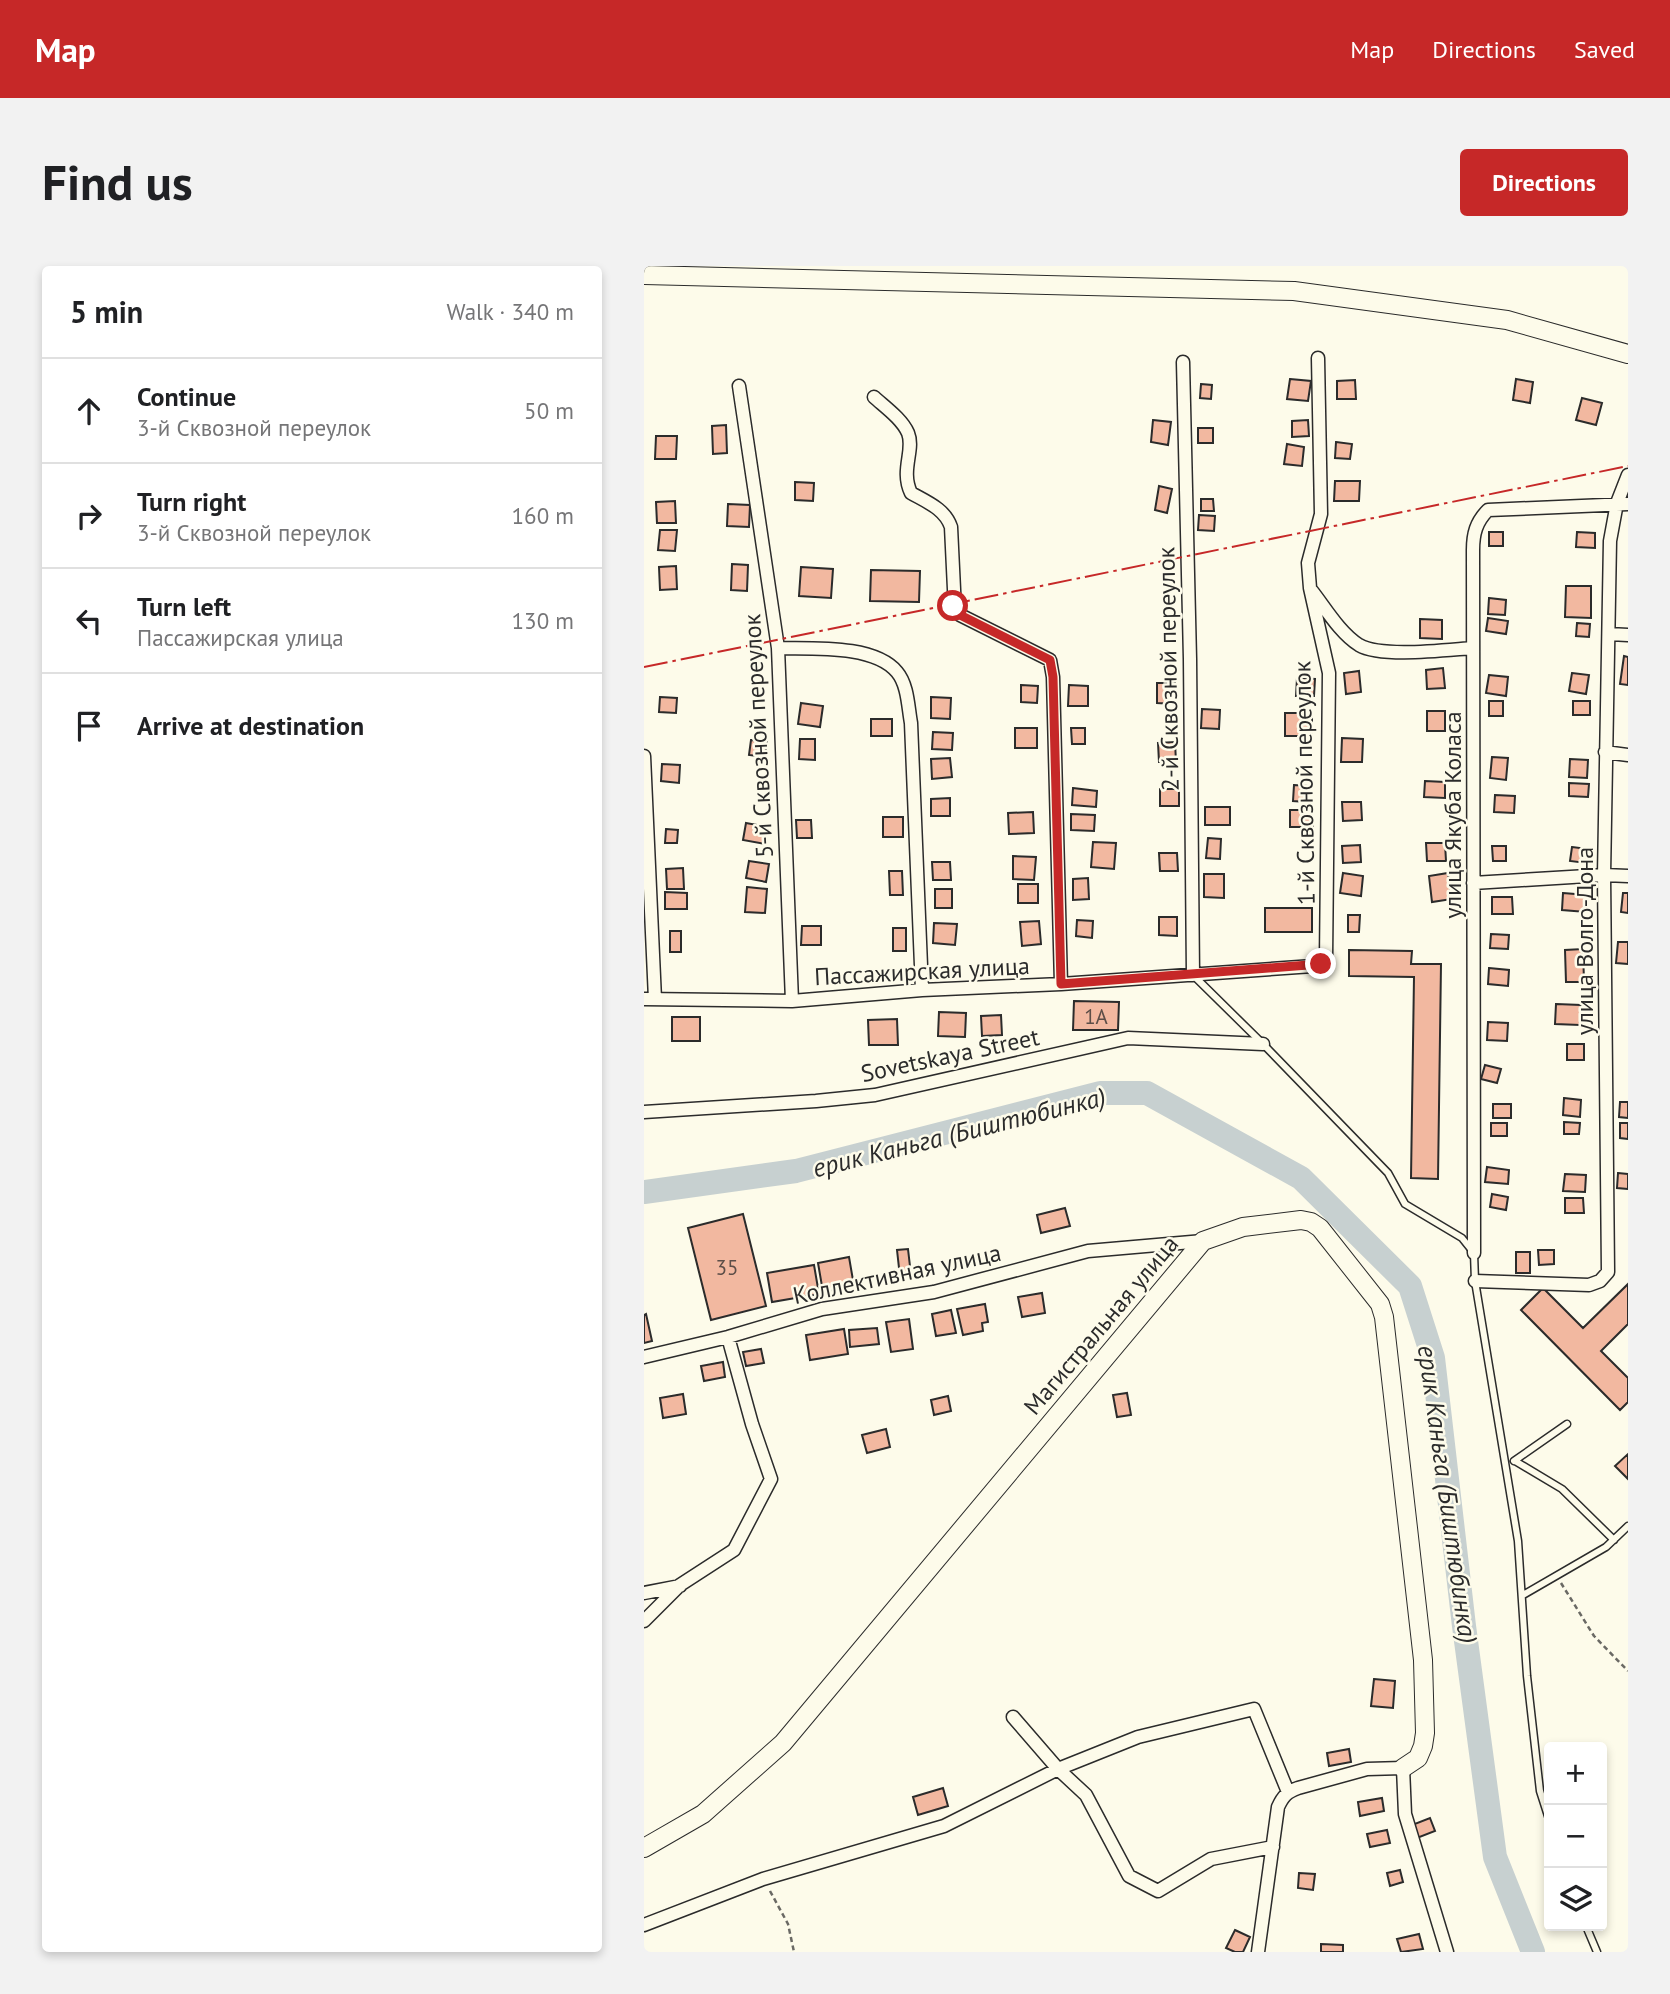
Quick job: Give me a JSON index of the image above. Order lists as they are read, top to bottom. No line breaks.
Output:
{"streets":{"street":["2-й Сквозной переулок","5-й Сквозной переулок","1-й Сквозной переулок","улица Якуба Коласа","улица Волго-Дона","Пассажирская улица","Sovetskaya Street","Коллективная улица","Магистральная улица"]},"crossings":[["2-й Сквозной переулок","Пассажирская улица"],["5-й Сквозной переулок","Пассажирская улица"],["1-й Сквозной переулок","Пассажирская улица"],["улица Якуба Коласа","улица Волго-Дона"],["Коллективная улица","Магистральная улица"]],"water":["ерик Каньга (Биштюбинка)"],"house_numbers":["1А","35"],"page":{"header":"Map","nav":["Map","Directions","Saved"],"buttons":"Directions","title":"Find us","heading":["5 min","Walk · 340 m"],"list":[["Continue","3-й Сквозной переулок","50 m"],["Turn right","3-й Сквозной переулок","160 m"],["Turn left","Пассажирская улица","130 m"],"Arrive at destination"],"map_buttons":["+","−"]}}
